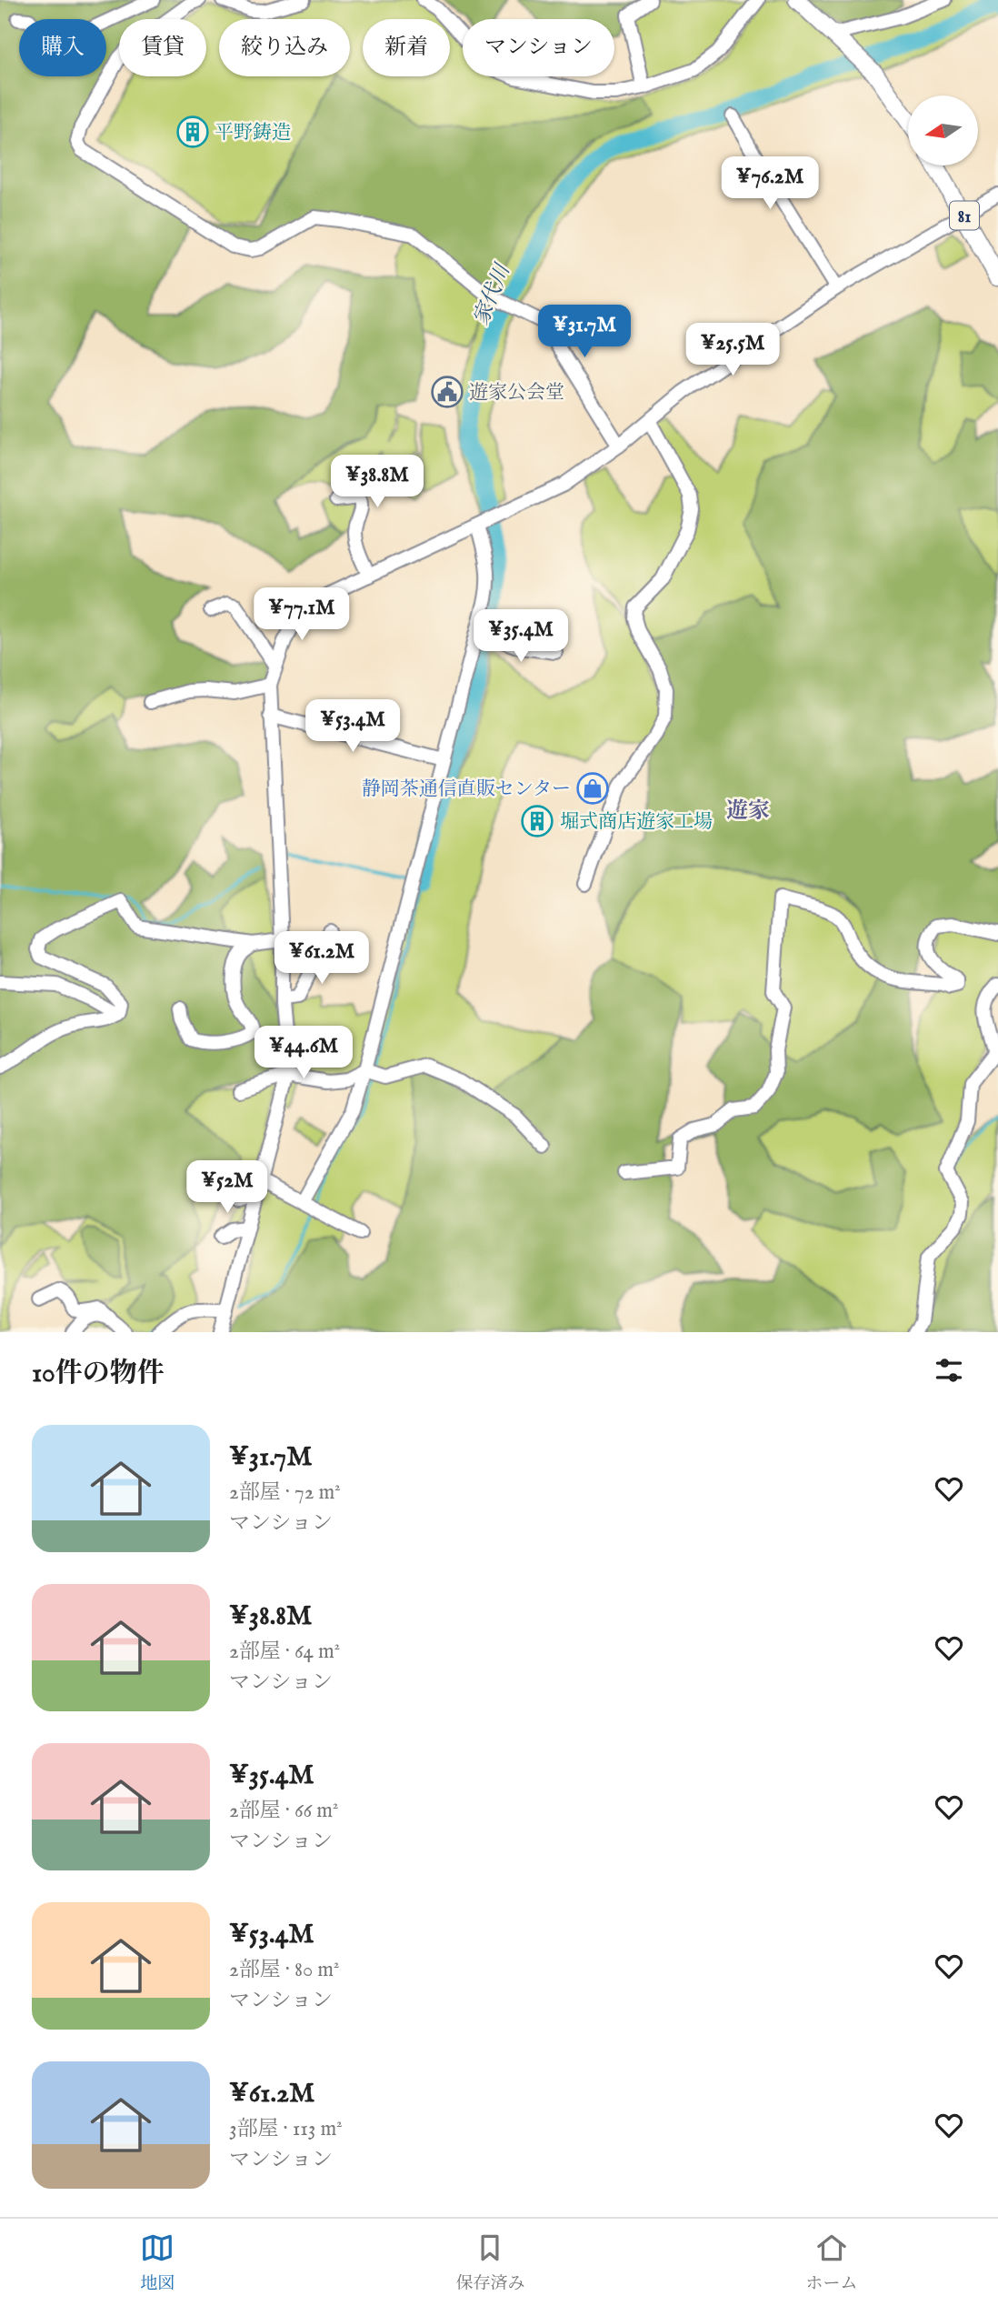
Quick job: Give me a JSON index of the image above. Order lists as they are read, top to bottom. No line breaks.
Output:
{"streets":{"main road":["81"]},"districts":["遊家"],"water":["家代川"],"places":{"building":["平野鋳造","堀式商店遊家工場"],"public building":["遊家公会堂"],"shop":["静岡茶通信直販センター"]},"north":"left","page":{"chip":["購入","賃貸","絞り込み","新着","マンション"],"price":["¥76.2M","¥31.7M","¥25.5M","¥38.8M","¥77.1M","¥35.4M","¥53.4M","¥61.2M","¥44.6M","¥52M"],"heading":"10件の物件","list":[{"name":"¥31.7M","note":"2部屋 · 72 m² · マンション"},{"name":"¥38.8M","note":"2部屋 · 64 m² · マンション"},{"name":"¥35.4M","note":"2部屋 · 66 m² · マンション"},{"name":"¥53.4M","note":"2部屋 · 80 m² · マンション"},{"name":"¥61.2M","note":"3部屋 · 113 m² · マンション"}],"tabs":["地図","保存済み","ホーム"]}}
